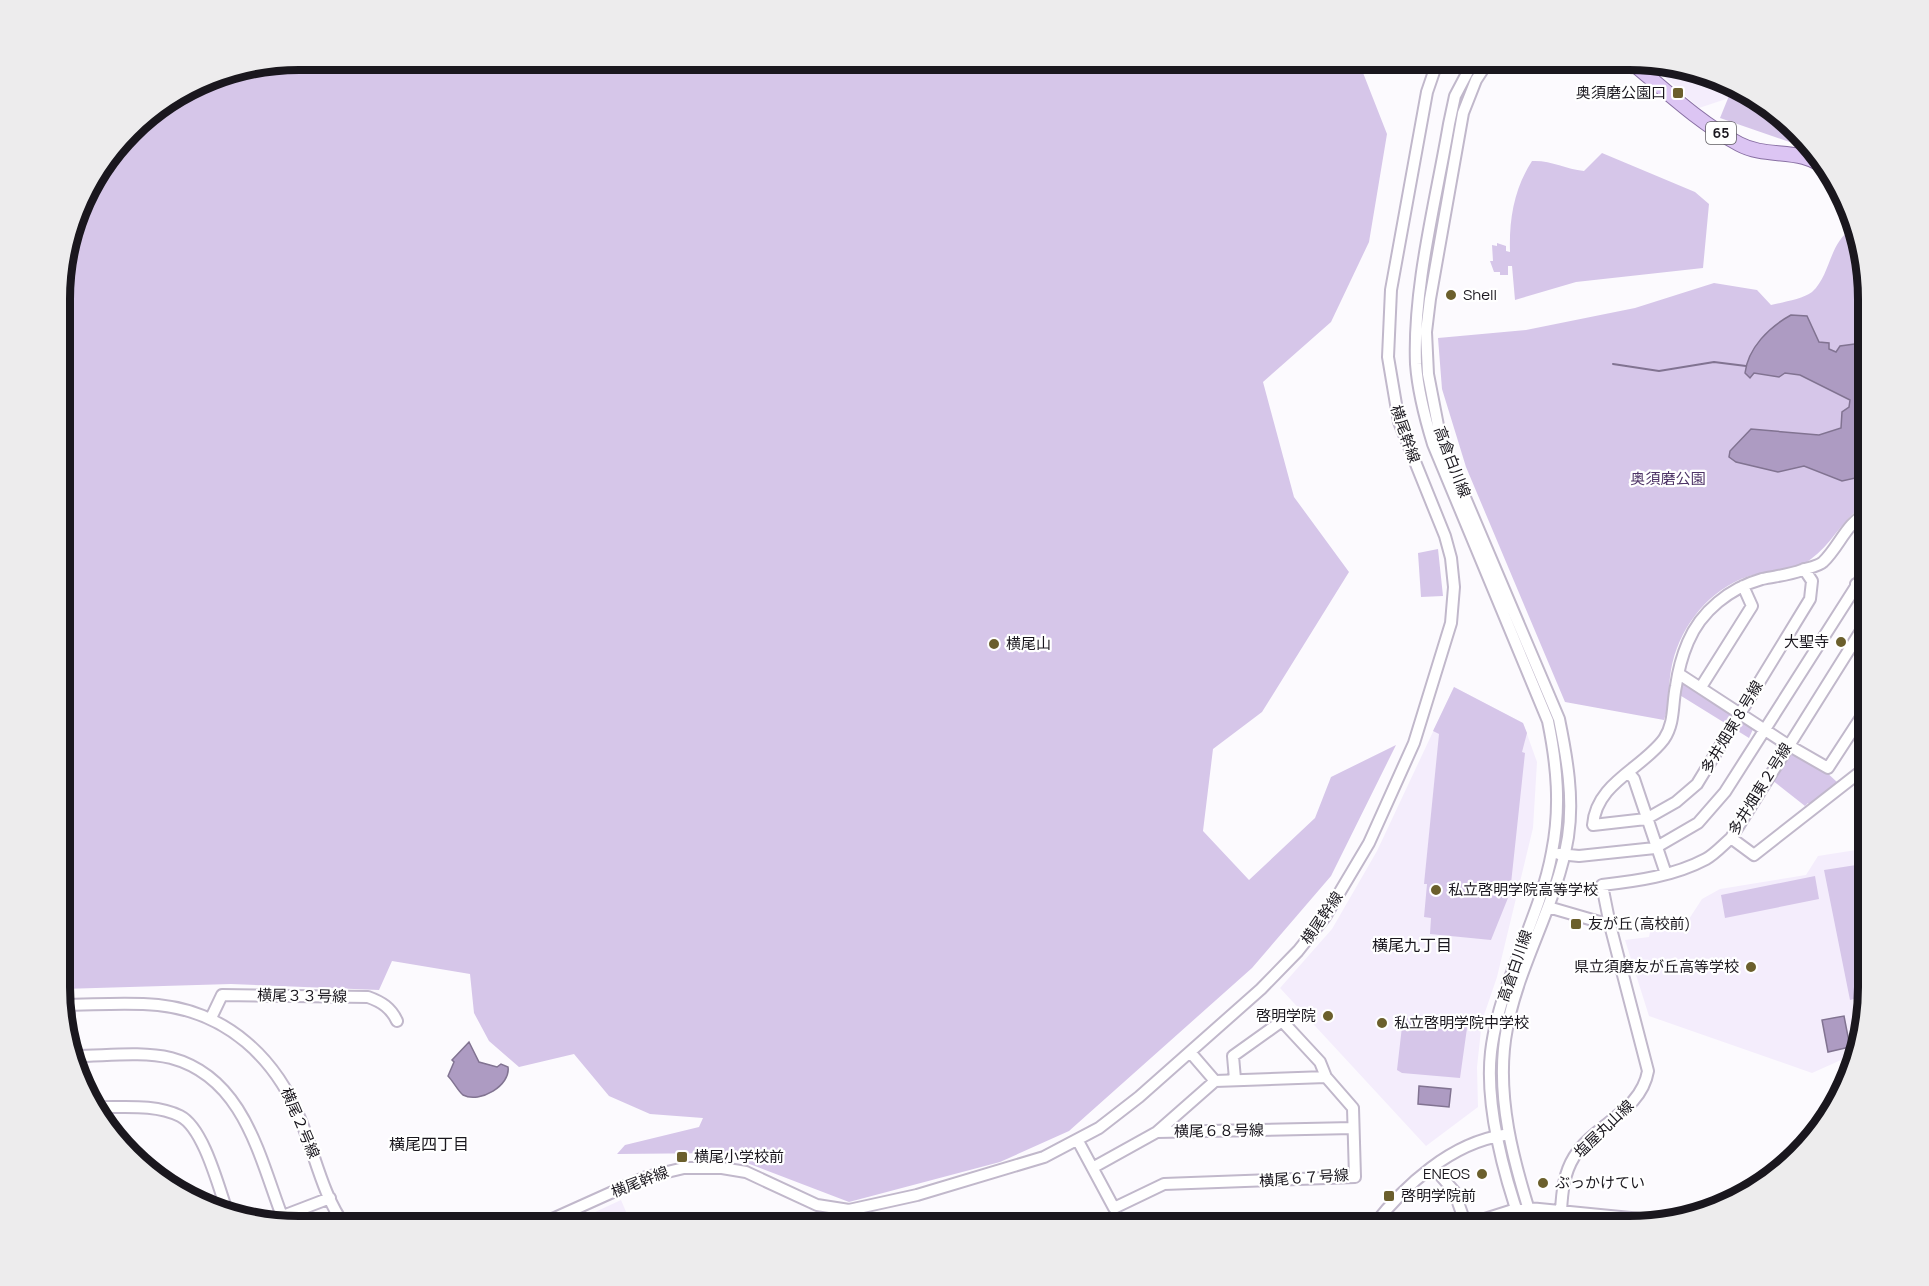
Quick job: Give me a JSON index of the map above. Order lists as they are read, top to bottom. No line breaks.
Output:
{"streets":{"main road":["65"],"street":["横尾幹線","高倉白川線","多井畑東８号線","多井畑東２号線","横尾３３号線","横尾２号線","塩屋丸山線","横尾６８号線","横尾６７号線"]},"crossings":[["横尾幹線","横尾６７号線"],["多井畑東２号線","塩屋丸山線"],["横尾３３号線","横尾２号線"],["横尾６８号線","横尾６７号線"]],"districts":["横尾九丁目","横尾四丁目"],"parks":["奥須磨公園"],"places":{"transit":["奥須磨公園口","友が丘(高校前)","横尾小学校前","啓明学院前"],"other":["Shell","大聖寺","横尾山","私立啓明学院高等学校","県立須磨友が丘高等学校","啓明学院","私立啓明学院中学校","ENEOS","ぶっかけてい"]}}
